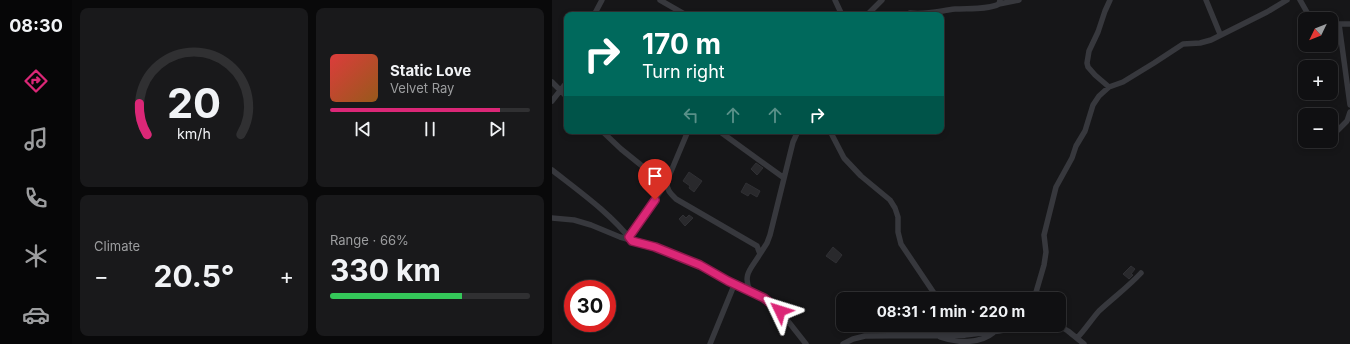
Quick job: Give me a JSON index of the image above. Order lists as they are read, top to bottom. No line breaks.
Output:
{"north":"bottom left","page":{"tabs":"08:30","map_buttons":["+","−"],"turn":["170 m","Turn right"],"song":["Static Love","Velvet Ray"],"tile":["Climate",["Range · 66%","330 km"]],"heat":["−","20.5°","+"],"limit":"30","trip":"08:31 · 1 min · 220 m","gauge":["20","km/h"]}}
